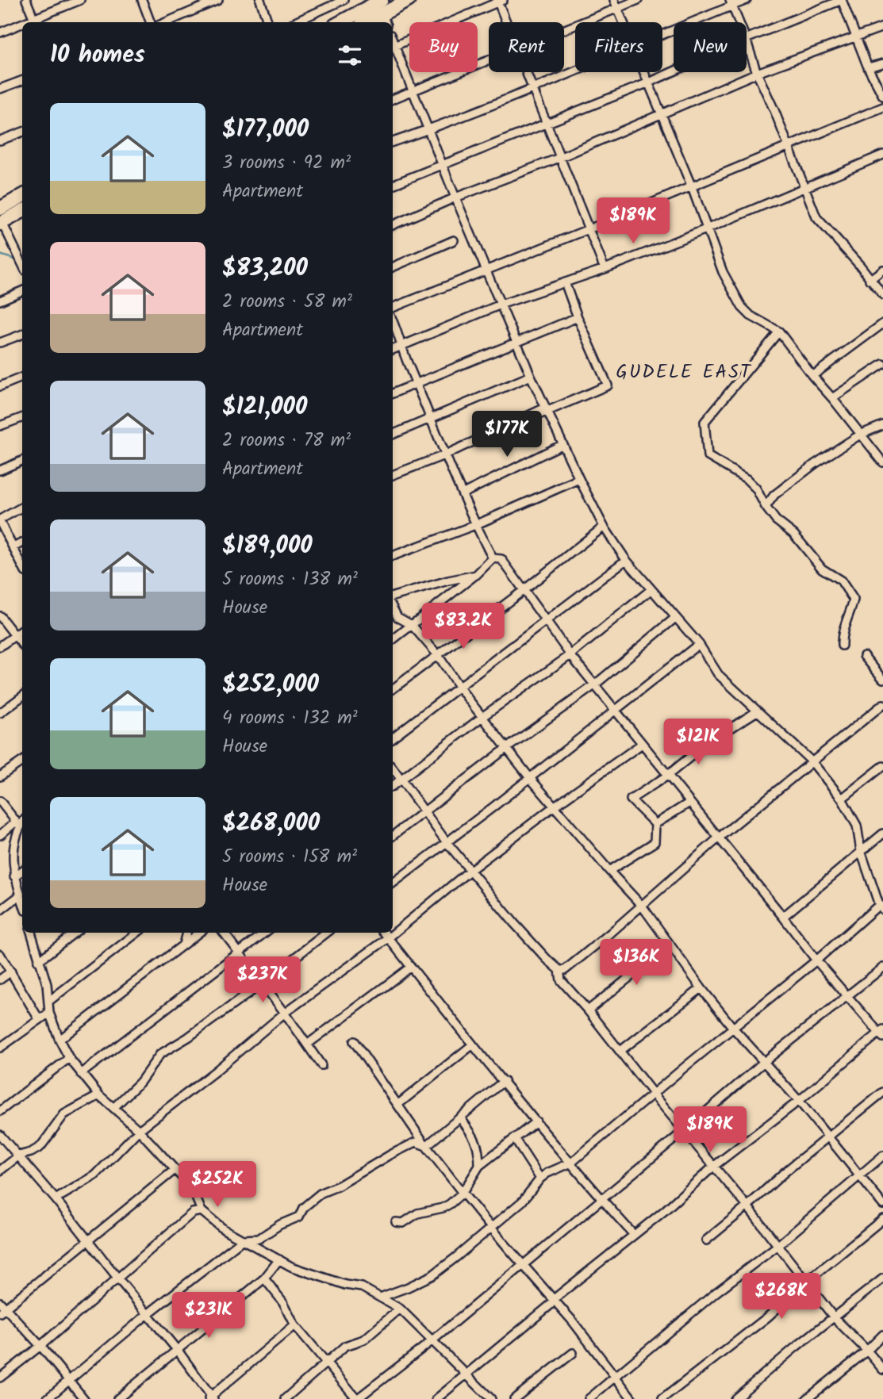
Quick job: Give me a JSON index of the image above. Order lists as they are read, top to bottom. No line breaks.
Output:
{"districts":["GUDELE EAST"],"page":{"chip":["Buy","Rent","Filters","New"],"heading":"10 homes","list":[{"name":"$177,000","note":"3 rooms · 92 m² · Apartment"},{"name":"$83,200","note":"2 rooms · 58 m² · Apartment"},{"name":"$121,000","note":"2 rooms · 78 m² · Apartment"},{"name":"$189,000","note":"5 rooms · 138 m² · House"},{"name":"$252,000","note":"4 rooms · 132 m² · House"},{"name":"$268,000","note":"5 rooms · 158 m² · House"}],"price":["$189K","$177K","$83.2K","$121K","$136K","$237K","$189K","$252K","$268K","$231K"]}}
